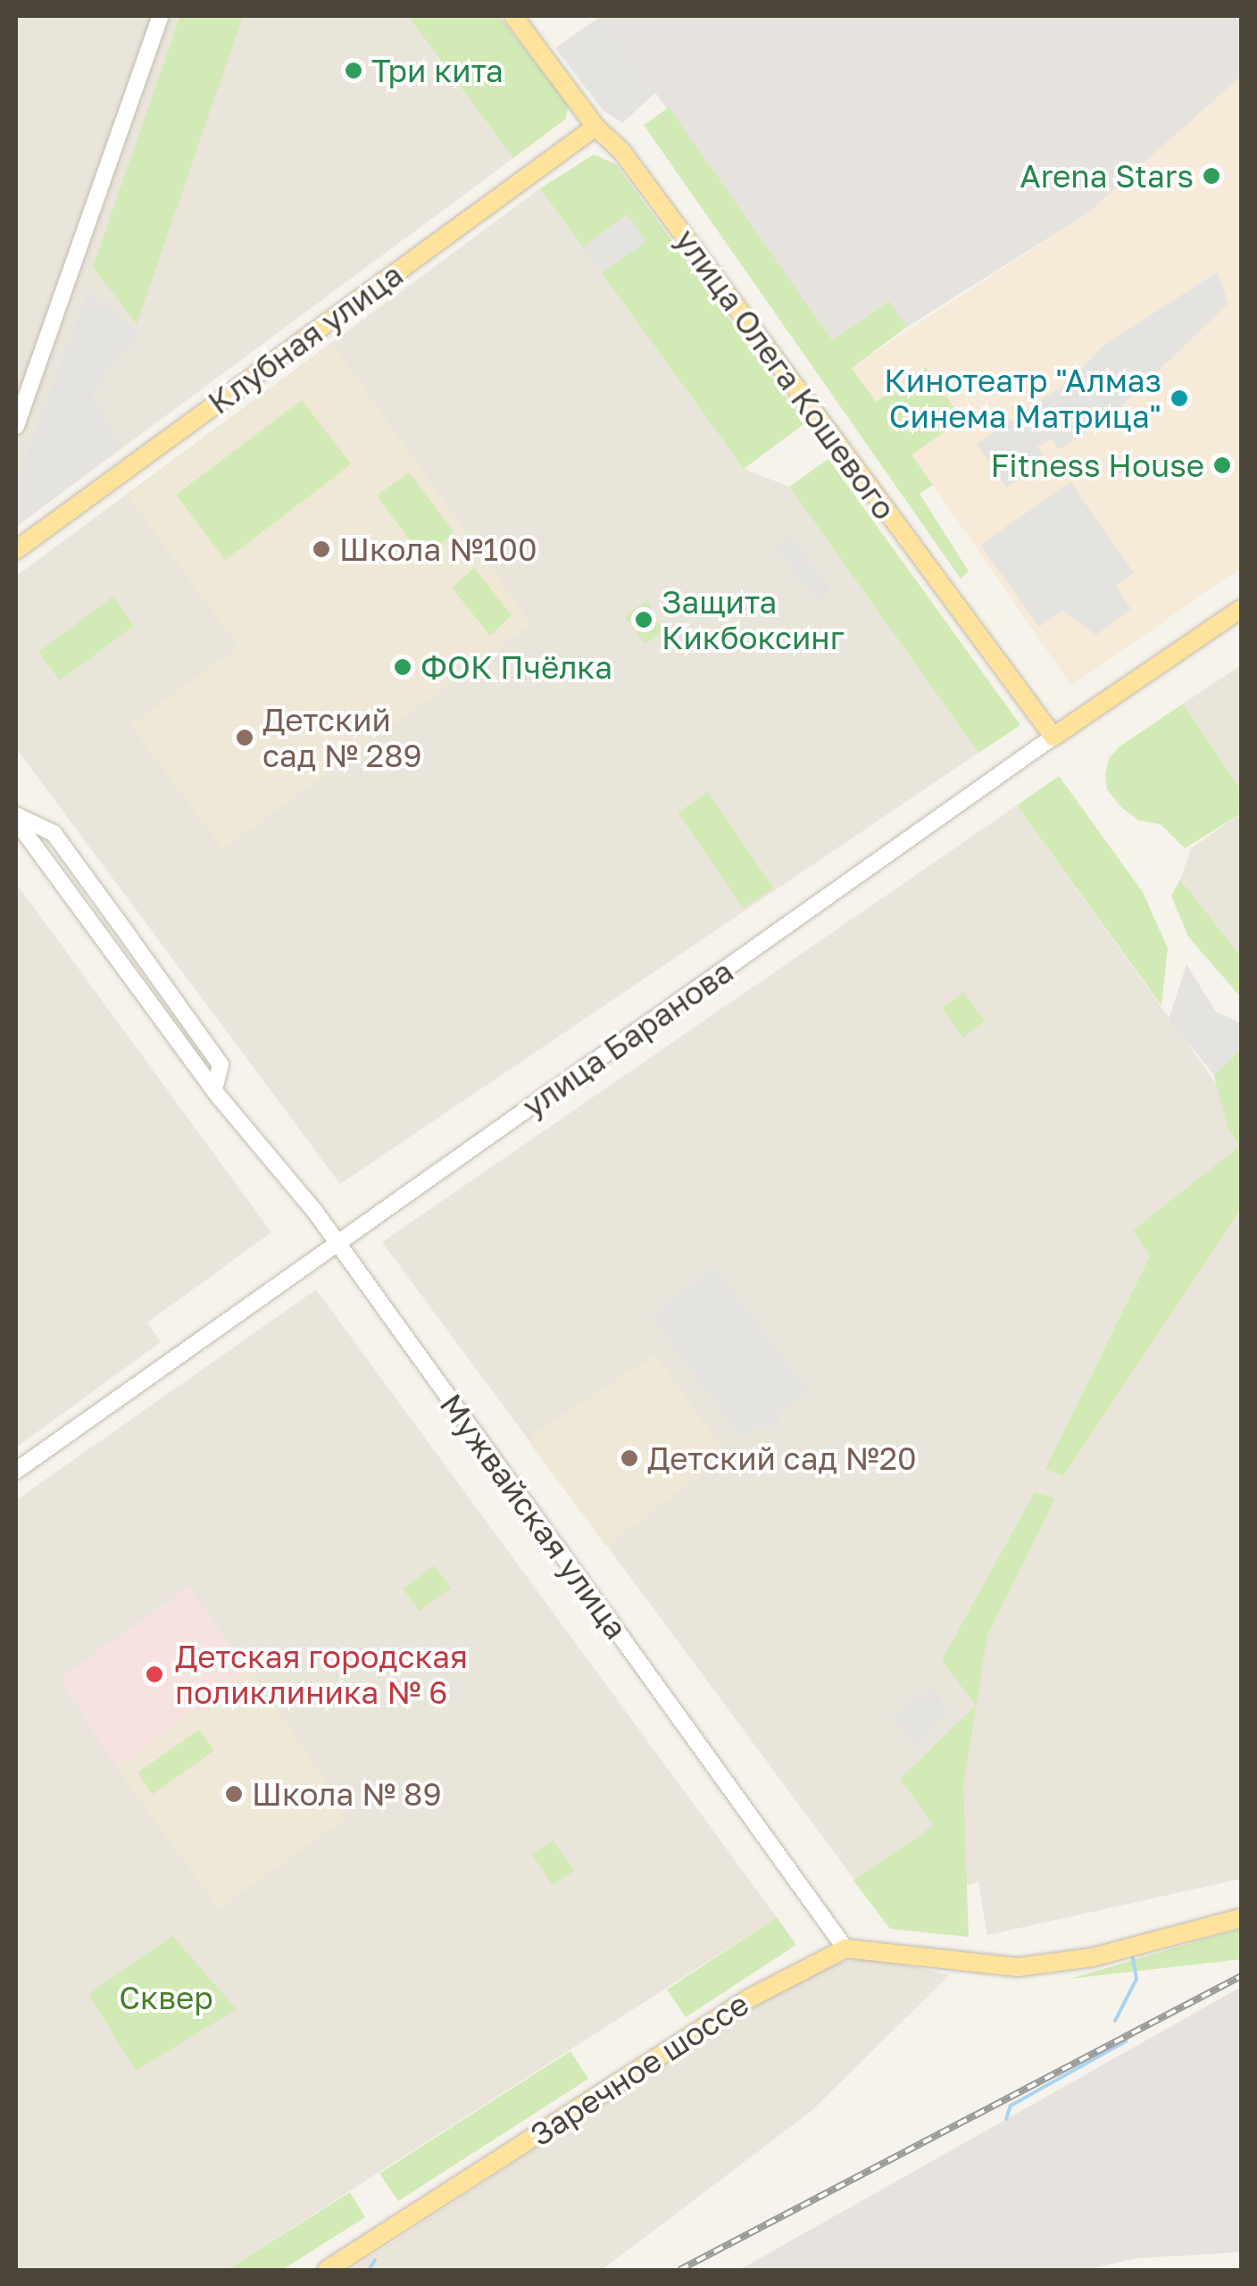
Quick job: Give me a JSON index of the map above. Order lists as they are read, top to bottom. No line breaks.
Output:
{"streets":{"main road":["Клубная улица","улица Олега Кошевого","улица Баранова","Заречное шоссе"],"street":["Мужвайская улица"]},"crossings":[["Клубная улица","улица Олега Кошевого"],["улица Олега Кошевого","улица Баранова"],["улица Баранова","Мужвайская улица"],["Мужвайская улица","Заречное шоссе"]],"parks":["Сквер"],"places":["Три кита","Arena Stars","Кинотеатр \"Алмаз Синема Матрица\"","Fitness House","Школа №100","Защита Кикбоксинг","ФОК Пчёлка","Детский сад № 289","Детский сад №20","Детская городская поликлиника № 6","Школа № 89"]}
